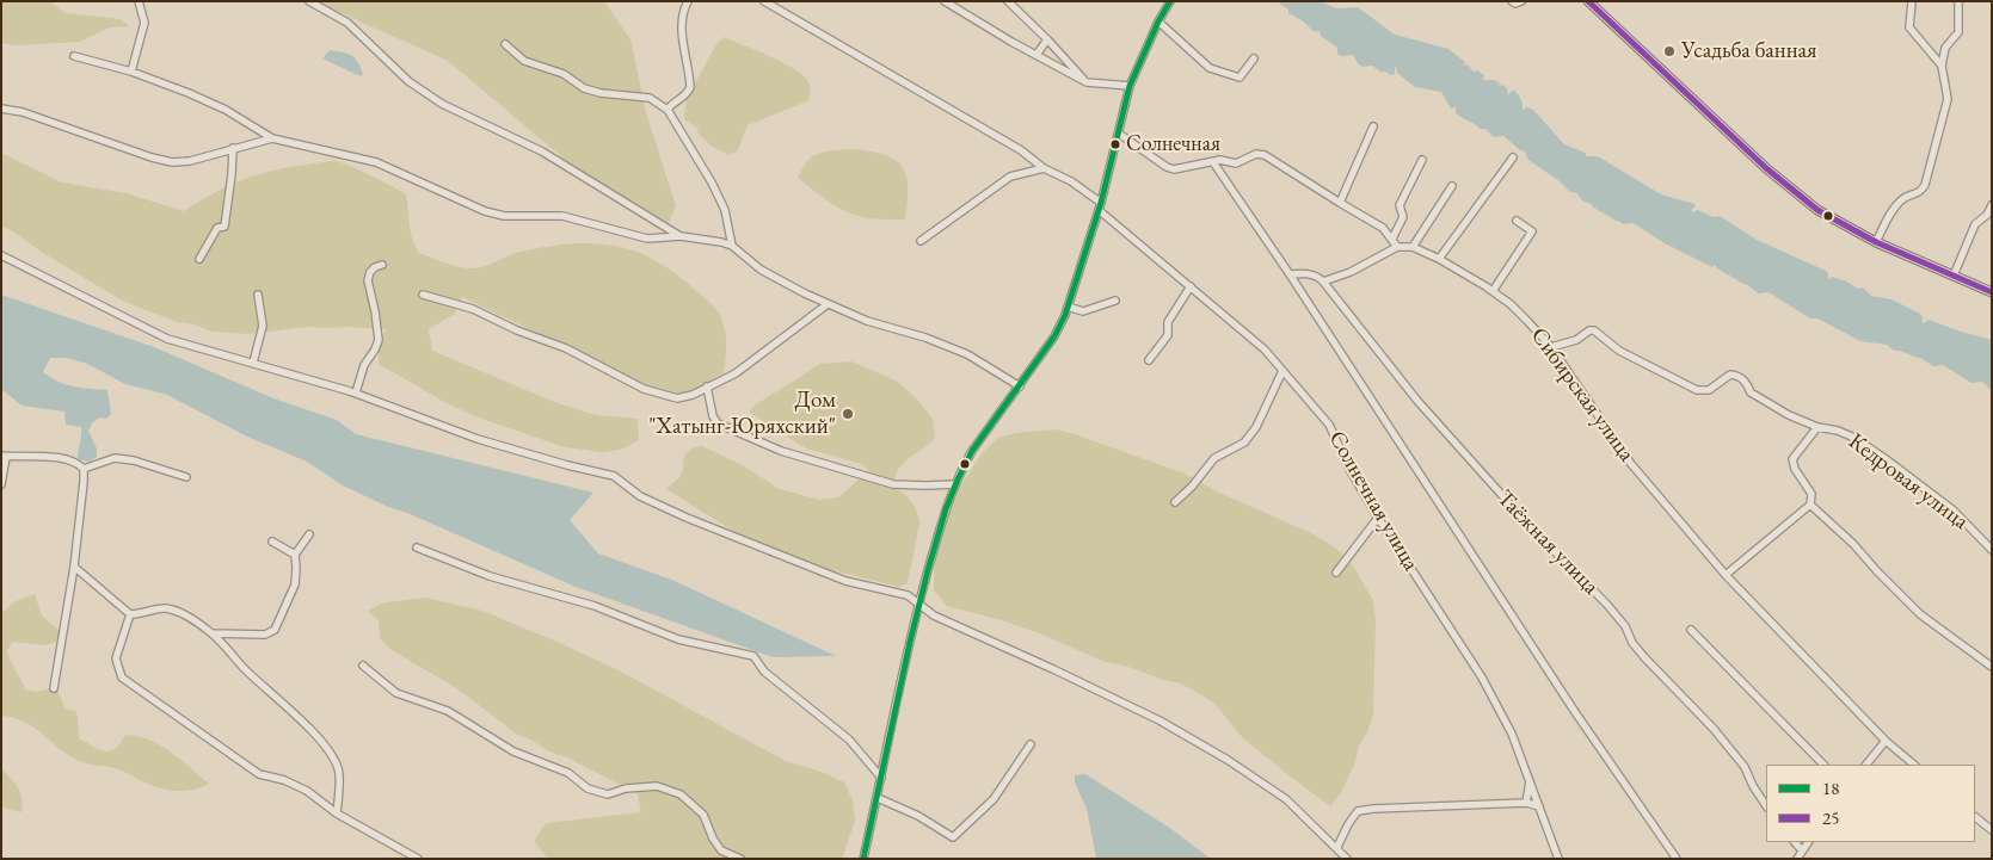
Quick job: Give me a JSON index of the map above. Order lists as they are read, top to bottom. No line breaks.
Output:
{"streets":{"street":["Сибирская улица","Кедровая улица","Солнечная улица","Таёжная улица"]},"crossings":[["Сибирская улица","Кедровая улица"]],"places":["Усадьба банная","Солнечная","Дом \"Хатынг-Юряхский\""],"lines":["transit line 18","transit line 25"],"legend":["18","25"]}
